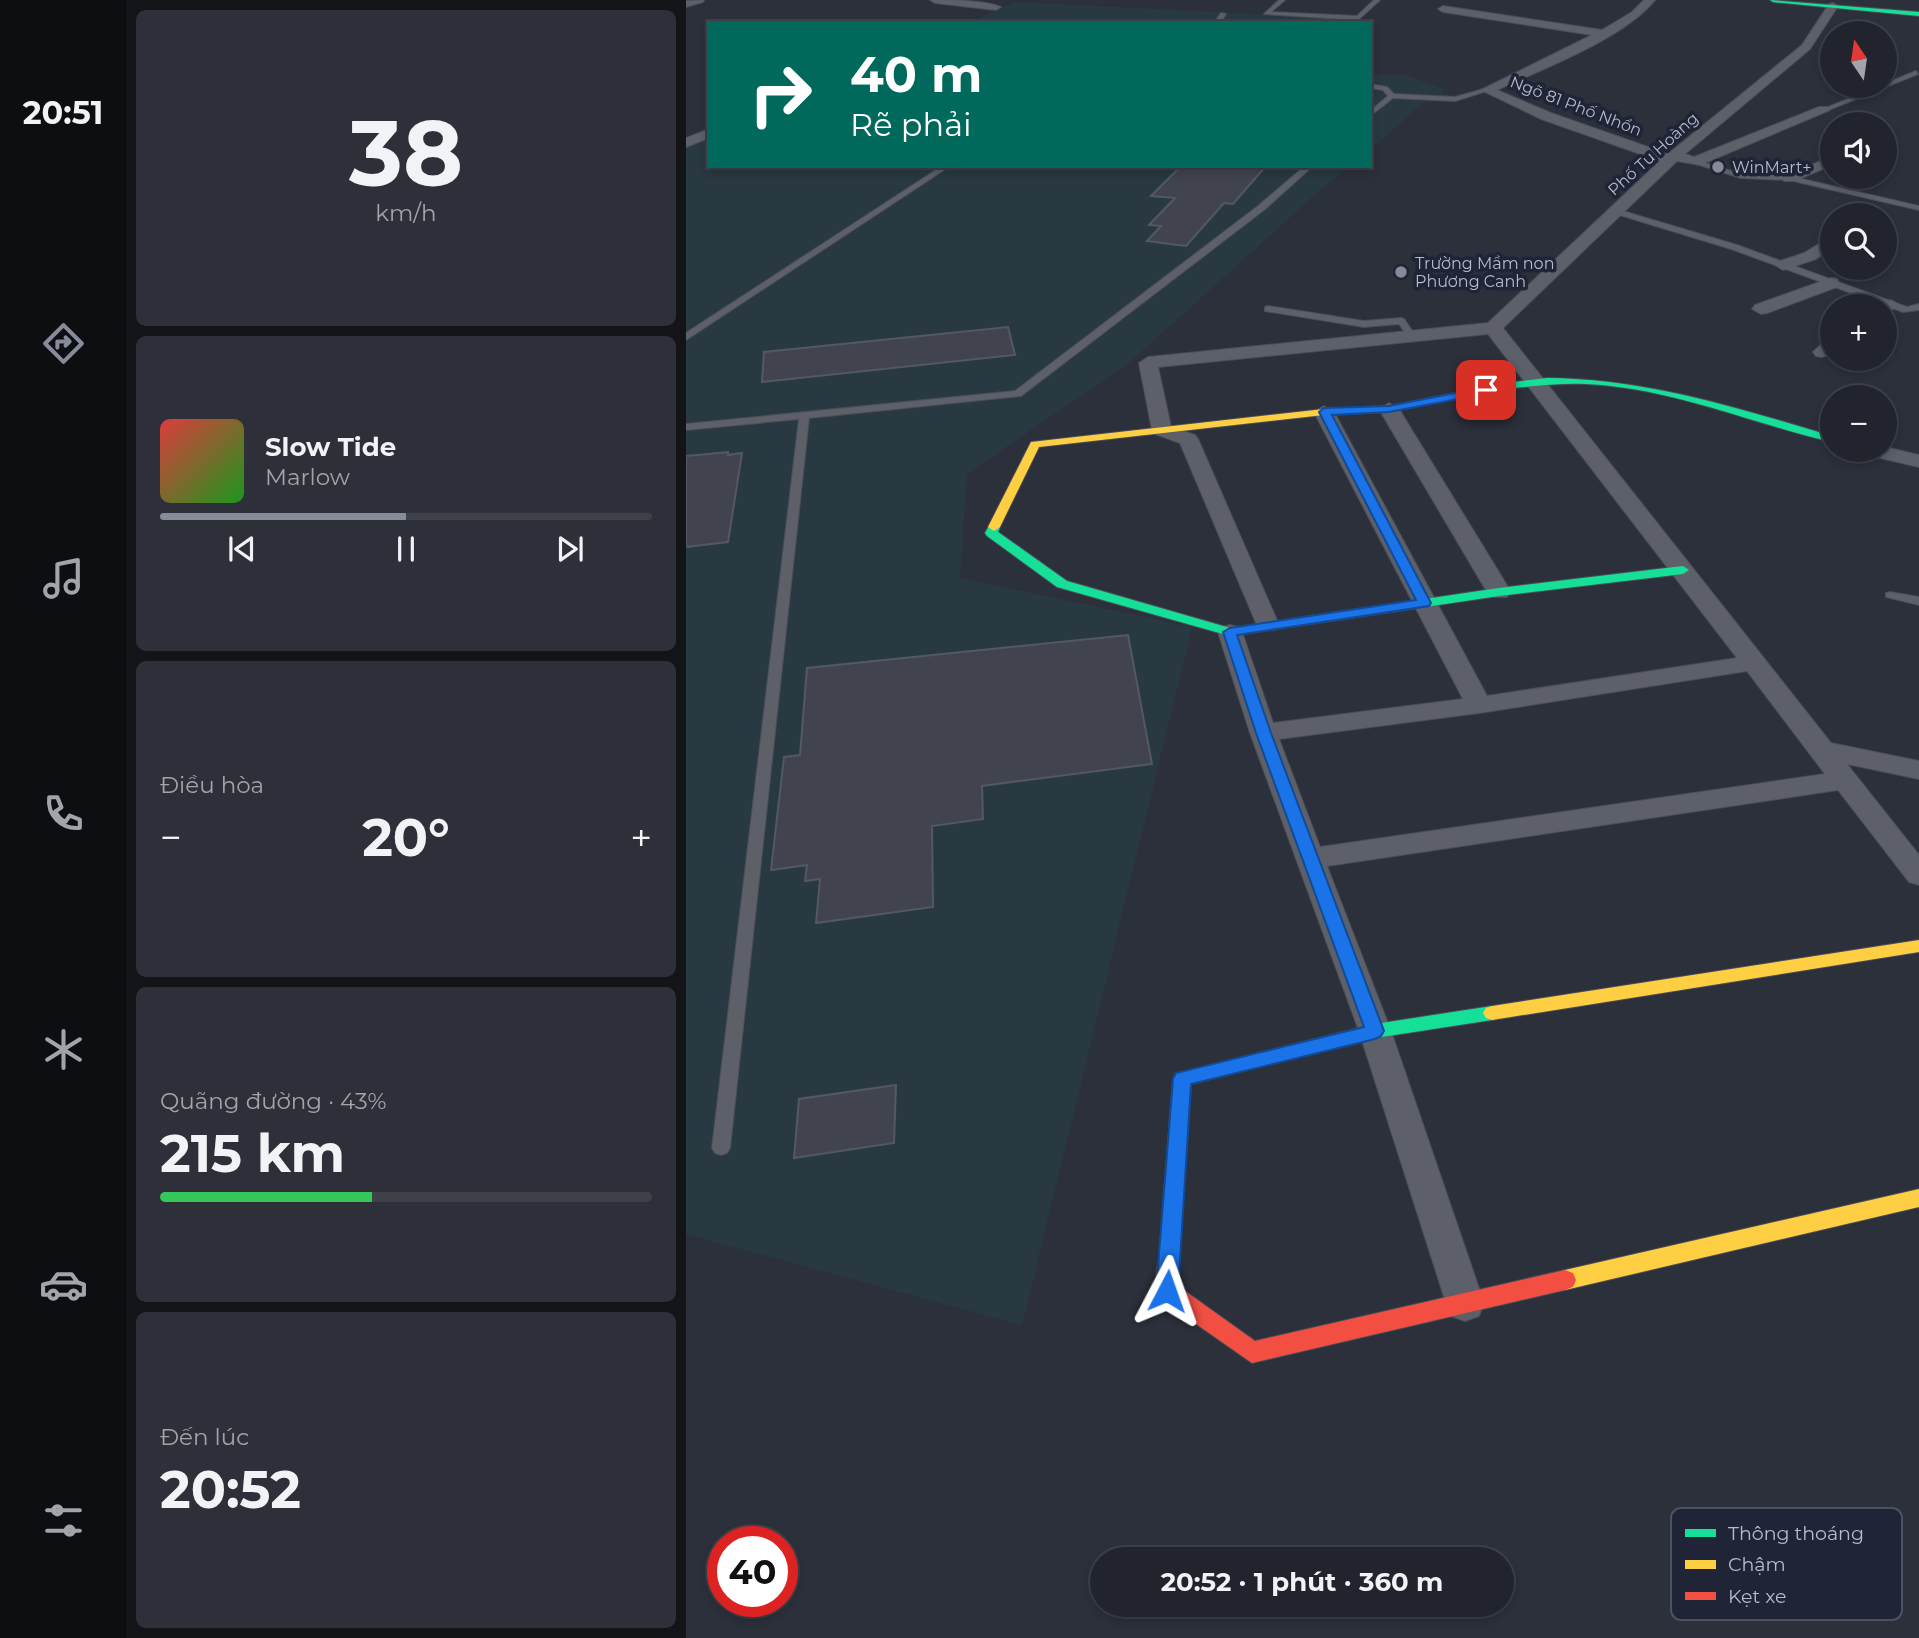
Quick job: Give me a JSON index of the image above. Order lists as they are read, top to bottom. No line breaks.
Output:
{"streets":{"street":["Ngõ 81 Phố Nhổn","Phố Tu Hoàng"]},"crossings":[["Ngõ 81 Phố Nhổn","Phố Tu Hoàng"]],"places":["WinMart+","Trường Mầm non Phương Canh"],"legend":["Thông thoáng","Chậm","Kẹt xe"],"north":"top","page":{"tabs":"20:51","tile":[["38","km/h"],"Điều hòa",["Quãng đường · 43%","215 km"],["Đến lúc","20:52"]],"map_buttons":["+","−"],"turn":["40 m","Rẽ phải"],"song":["Slow Tide","Marlow"],"heat":["−","20°","+"],"limit":"40","trip":"20:52 · 1 phút · 360 m"}}
